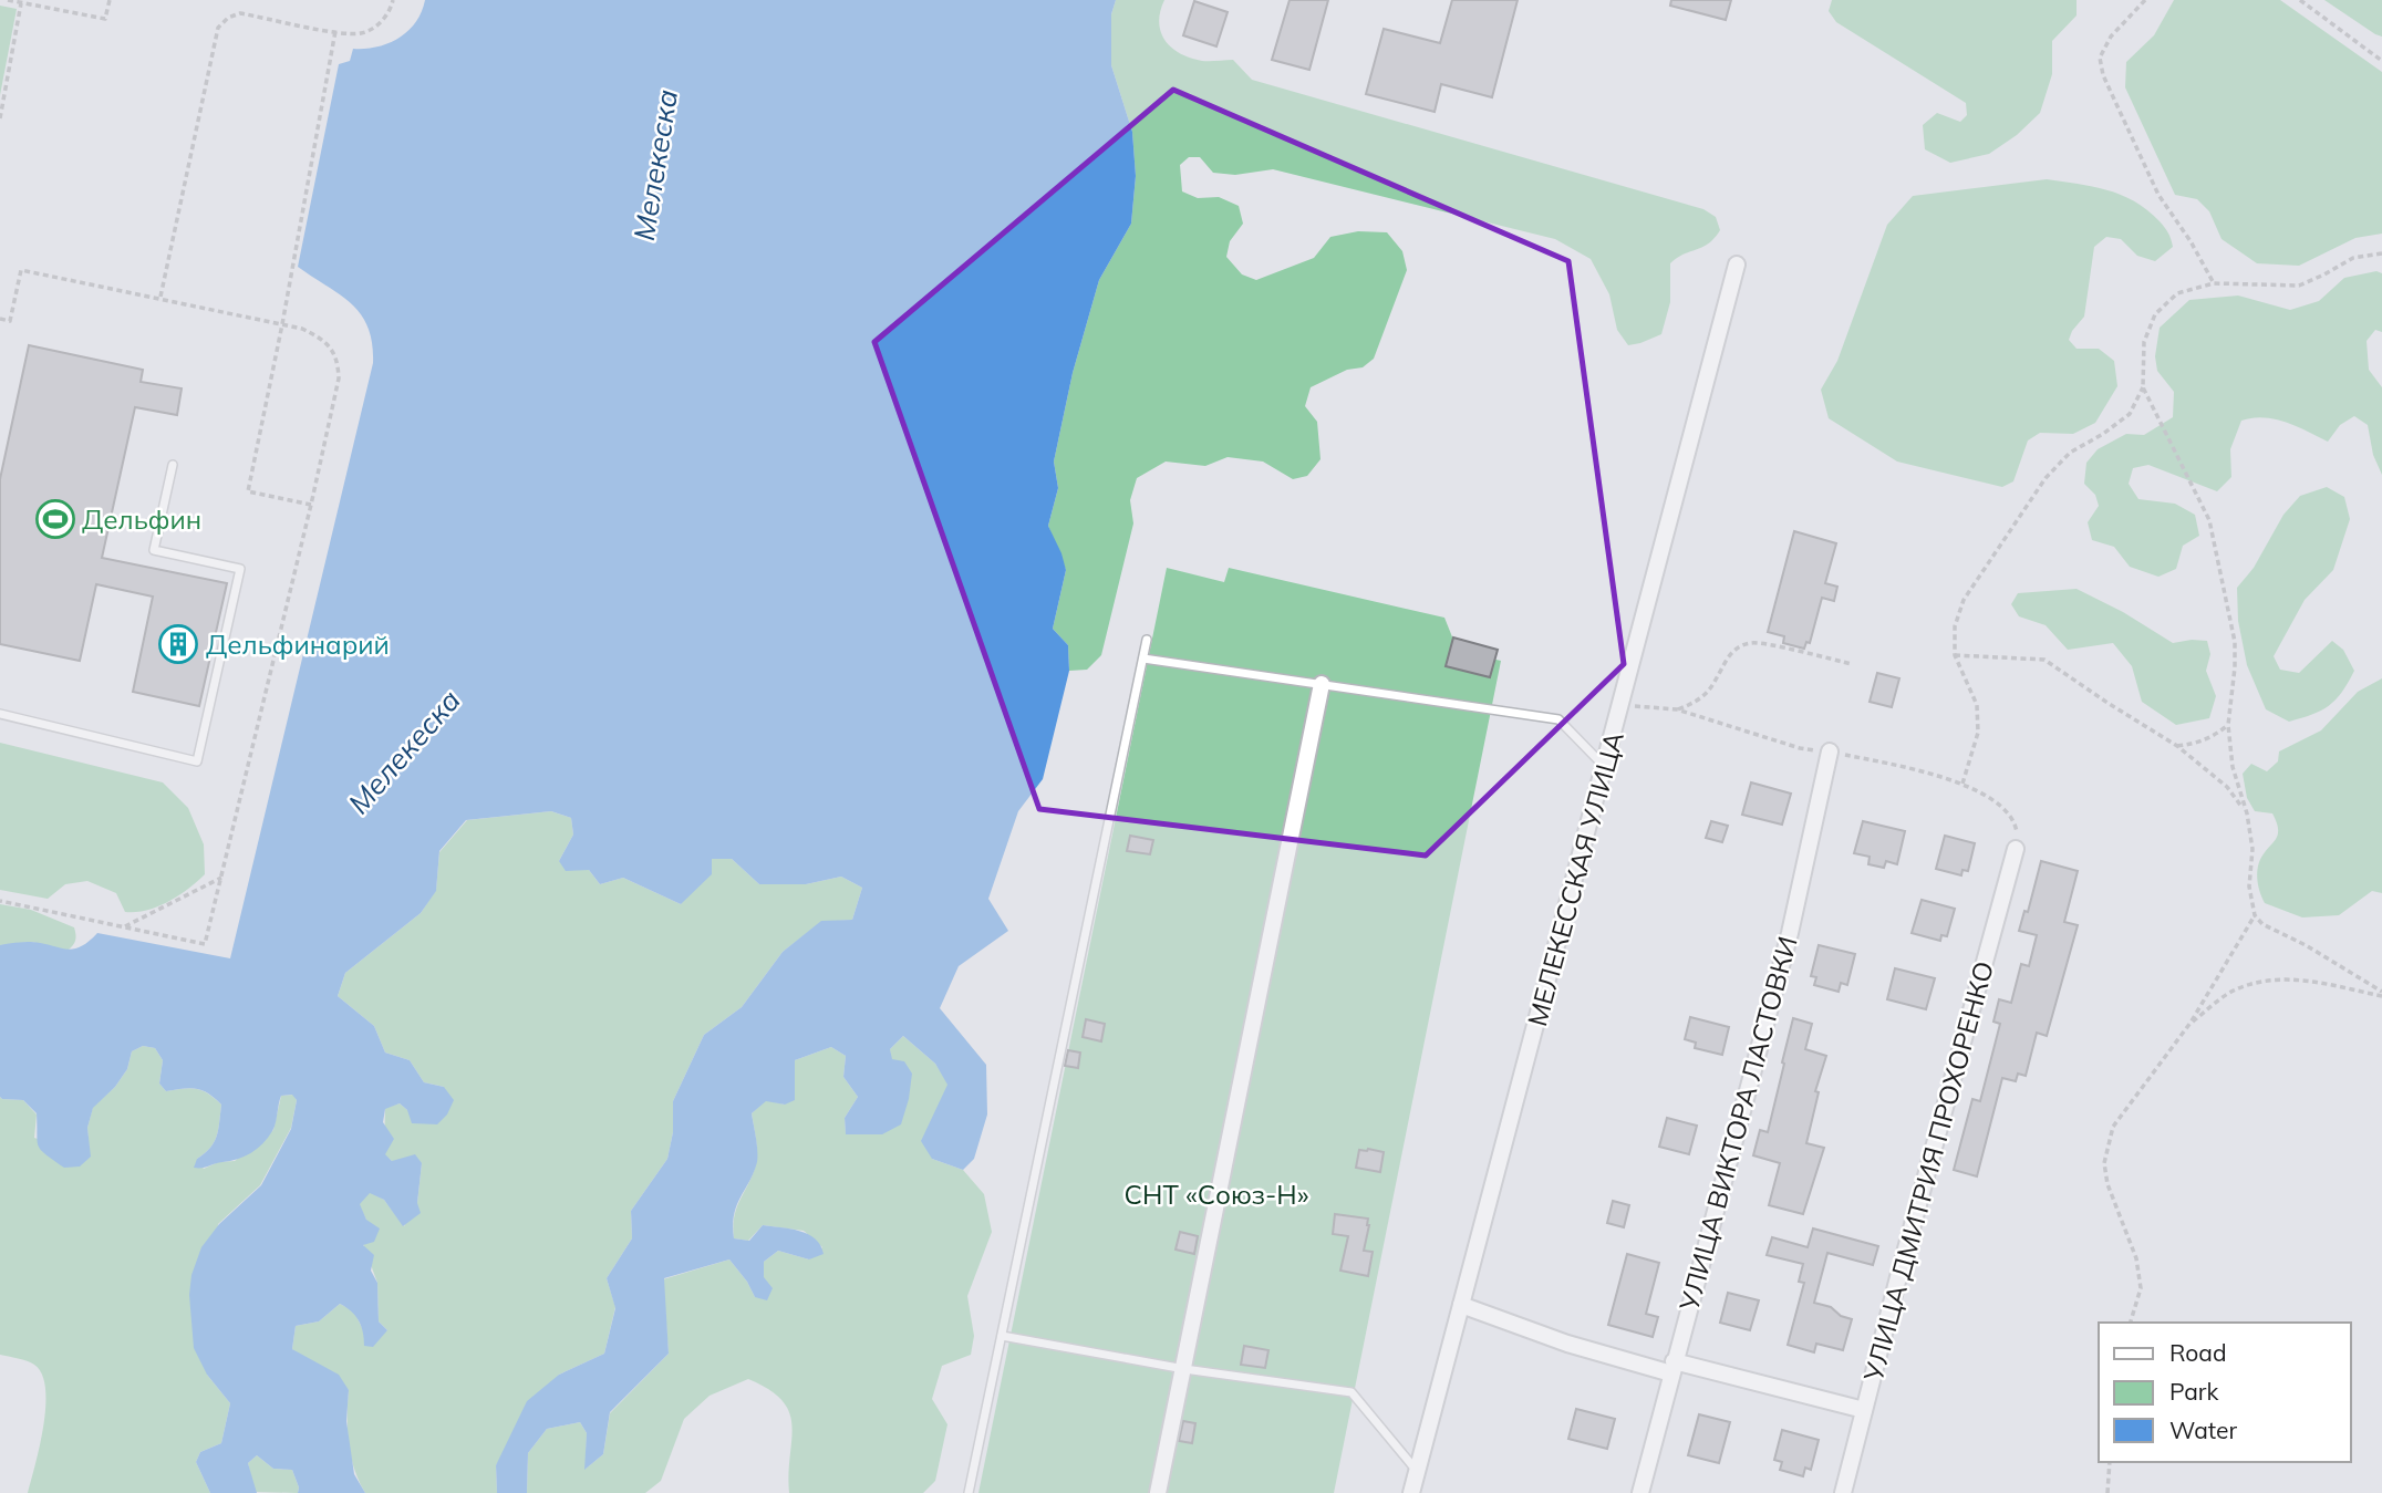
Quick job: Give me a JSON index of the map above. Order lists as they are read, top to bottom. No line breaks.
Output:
{"streets":{"street":["МЕЛЕКЕССКАЯ УЛИЦА","УЛИЦА ВИКТОРА ЛАСТОВКИ","УЛИЦА ДМИТРИЯ ПРОХОРЕНКО"]},"water":["Мелекеска"],"parks":["СНТ «Союз-Н»"],"places":{"sports":["Дельфин"],"building":["Дельфинарий"]},"legend":["Road","Park","Water"]}
